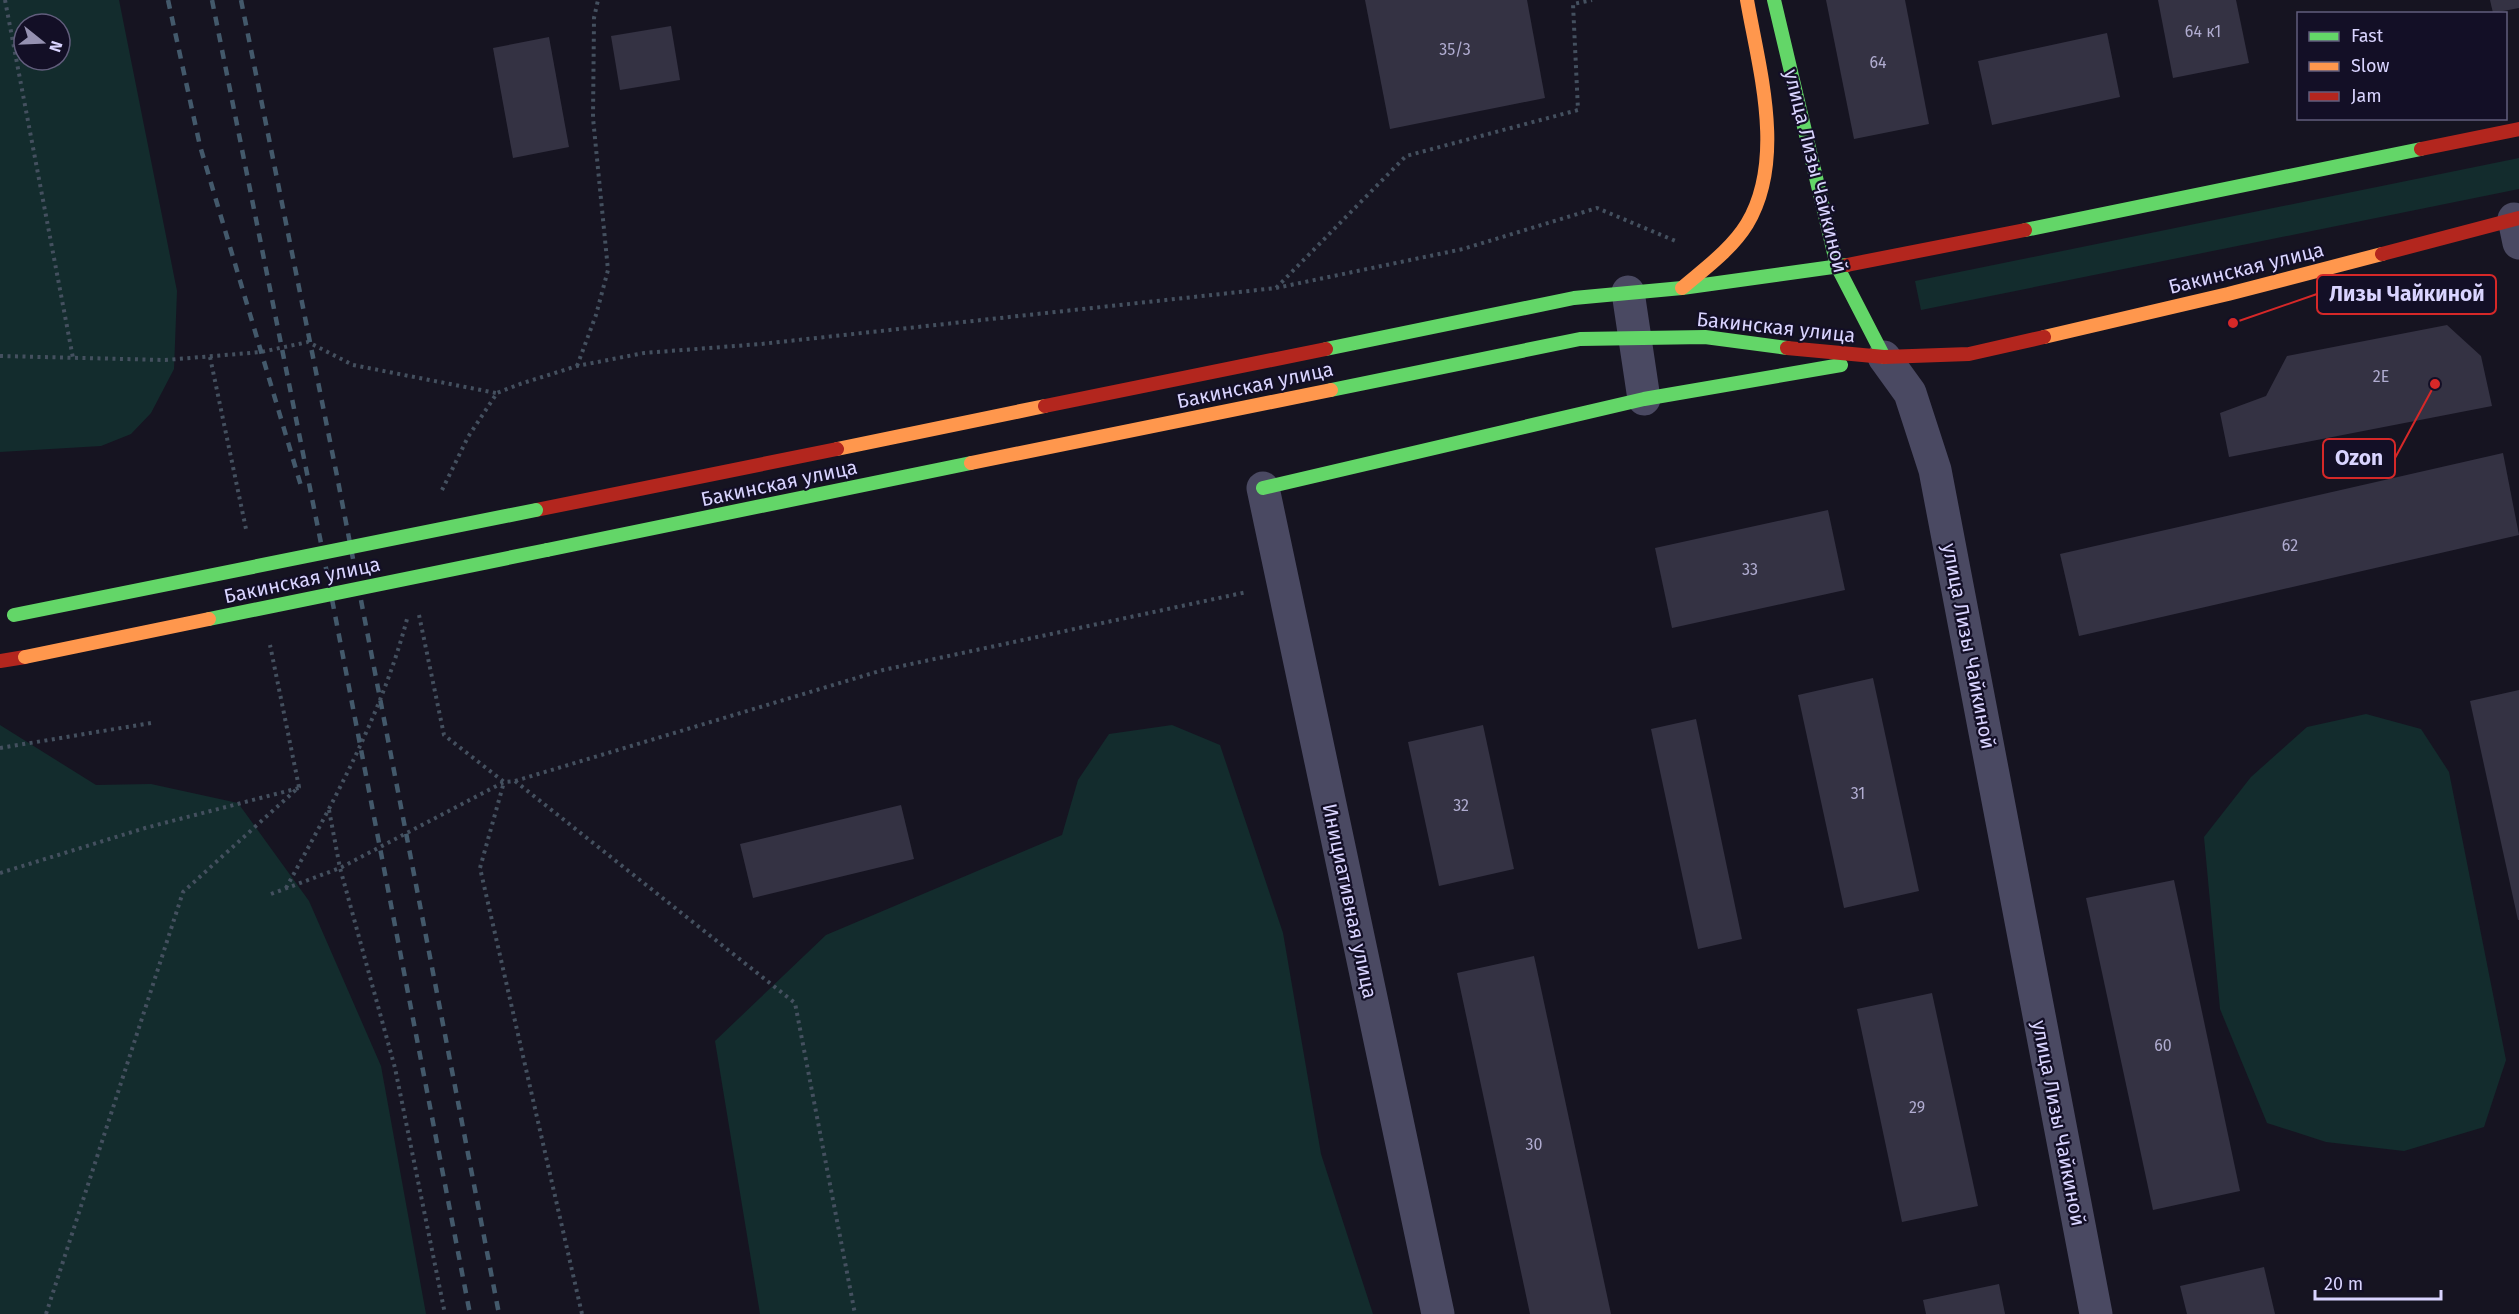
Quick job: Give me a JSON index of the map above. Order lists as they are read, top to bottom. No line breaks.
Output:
{"streets":{"main road":["улица Лизы Чайкиной","Бакинская улица"],"street":["Инициативная улица"]},"crossings":[["улица Лизы Чайкиной","Бакинская улица"]],"places":["Лизы Чайкиной","Ozon"],"house_numbers":["64 к1","35/3","64","2Е","62","33","31","32","60","29","30"],"legend":["Fast","Slow","Jam"],"scale_bar":"20 m","north":"right"}
